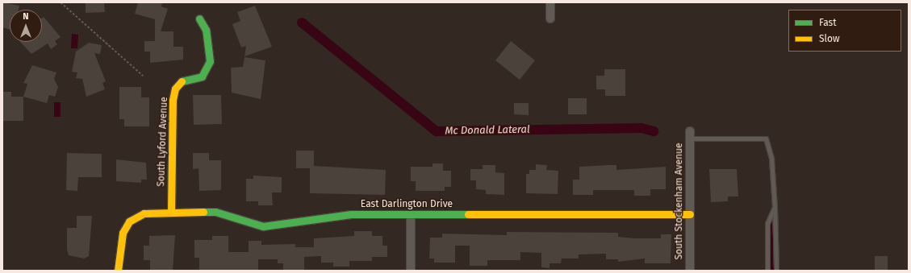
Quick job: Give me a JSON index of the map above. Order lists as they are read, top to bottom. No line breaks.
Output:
{"streets":{"street":["South Lyford Avenue","South Stockenham Avenue","East Darlington Drive"]},"crossings":[["South Lyford Avenue","East Darlington Drive"],["South Stockenham Avenue","East Darlington Drive"]],"water":["Mc Donald Lateral"],"legend":["Fast","Slow"],"north":"top"}
